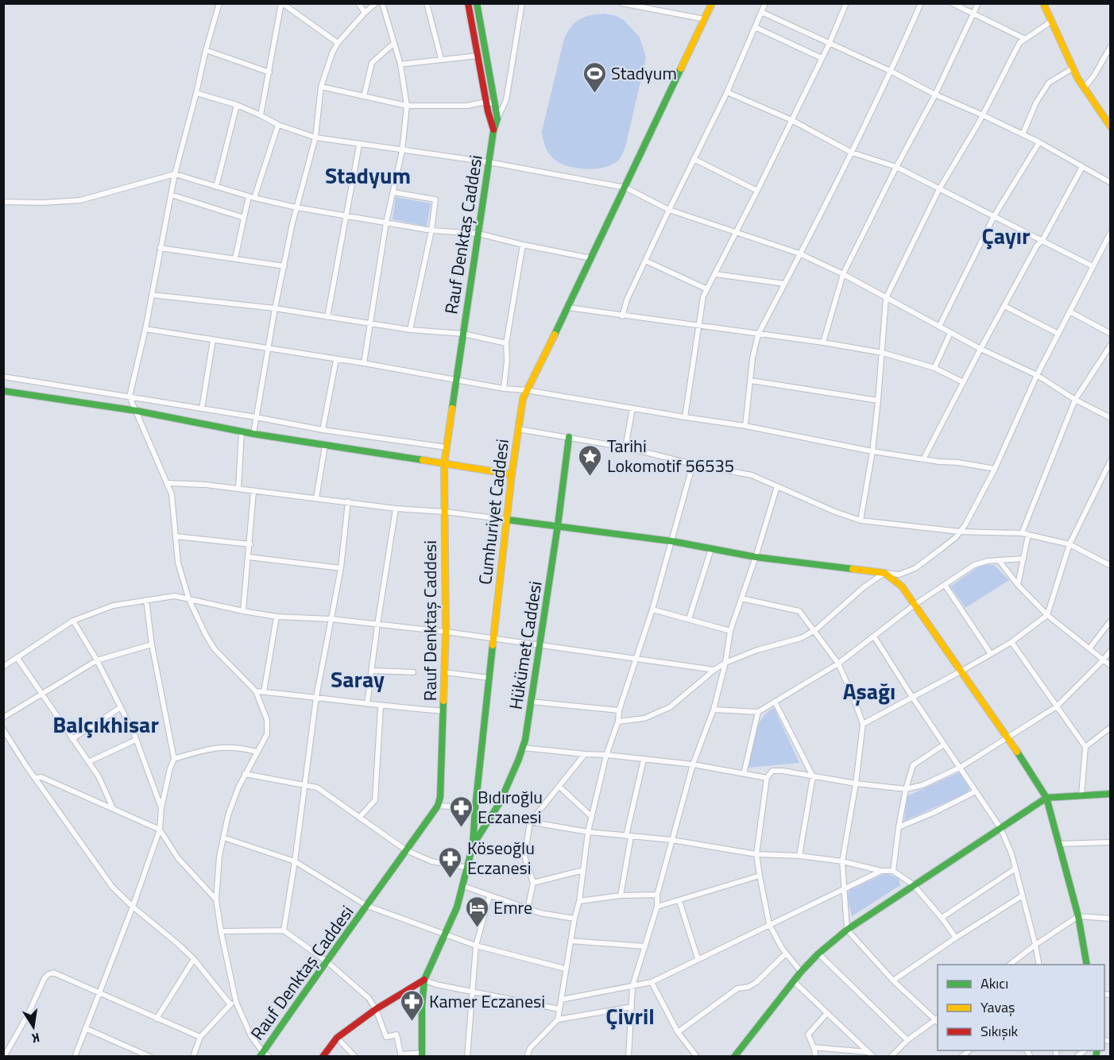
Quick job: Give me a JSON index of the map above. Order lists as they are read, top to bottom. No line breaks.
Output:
{"streets":{"street":["Rauf Denktaş Caddesi","Cumhuriyet Caddesi","Hükümet Caddesi"]},"crossings":[["Cumhuriyet Caddesi","Hükümet Caddesi"]],"districts":["Stadyum","Çayır","Saray","Aşağı","Balçıkhisar","Çivril"],"places":{"sports":["Stadyum"],"place":["Tarihi Lokomotif 56535"],"pharmacy":["Bıdıroğlu Eczanesi","Köseoğlu Eczanesi","Kamer Eczanesi"],"hotel":["Emre"]},"legend":["Akıcı","Yavaş","Sıkışık"],"north":"bottom"}
